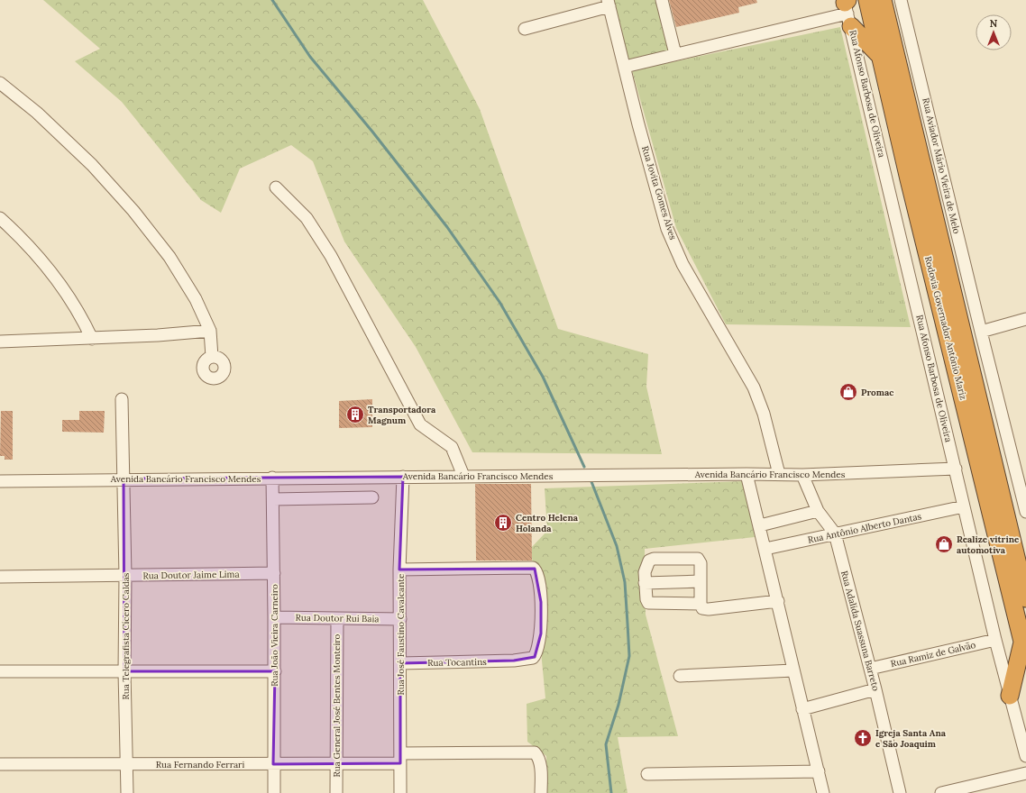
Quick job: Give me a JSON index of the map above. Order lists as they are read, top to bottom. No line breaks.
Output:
{"streets":{"highway":["Rodovia Governador Antônio Mariz"],"street":["Rua Afonso Barbosa de Oliveira","Rua Aviador Mário Vieira de Melo","Rua Jovita Gomes Alves","Avenida Bancário Francisco Mendes","Rua Antônio Alberto Dantas","Rua Doutor Jaime Lima","Rua Doutor Rui Baia","Rua Adalida Suassuna Barreto","Rua José Faustino Cavalcante","Rua João Vieira Carneiro","Rua Telegrafista Cícero Caldas","Rua Ramiz de Galvão","Rua Tocantins","Rua General José Bentes Monteiro","Rua Fernando Ferrari"]},"crossings":[["Rua Afonso Barbosa de Oliveira","Avenida Bancário Francisco Mendes"],["Rua Afonso Barbosa de Oliveira","Rua Antônio Alberto Dantas"],["Rua Afonso Barbosa de Oliveira","Rua Ramiz de Galvão"],["Rua Jovita Gomes Alves","Avenida Bancário Francisco Mendes"],["Avenida Bancário Francisco Mendes","Rua Adalida Suassuna Barreto"],["Avenida Bancário Francisco Mendes","Rua José Faustino Cavalcante"],["Avenida Bancário Francisco Mendes","Rua João Vieira Carneiro"],["Avenida Bancário Francisco Mendes","Rua Telegrafista Cícero Caldas"],["Rua Antônio Alberto Dantas","Rua Adalida Suassuna Barreto"],["Rua Doutor Jaime Lima","Rua João Vieira Carneiro"],["Rua Doutor Jaime Lima","Rua Telegrafista Cícero Caldas"],["Rua Doutor Rui Baia","Rua José Faustino Cavalcante"],["Rua Doutor Rui Baia","Rua João Vieira Carneiro"],["Rua Doutor Rui Baia","Rua General José Bentes Monteiro"],["Rua Adalida Suassuna Barreto","Rua Ramiz de Galvão"],["Rua José Faustino Cavalcante","Rua Tocantins"],["Rua José Faustino Cavalcante","Rua Fernando Ferrari"],["Rua João Vieira Carneiro","Rua Fernando Ferrari"],["Rua Telegrafista Cícero Caldas","Rua Fernando Ferrari"],["Rua General José Bentes Monteiro","Rua Fernando Ferrari"]],"places":{"shop":["Promac","Realize vitrine automotiva"],"building":["Transportadora Magnum","Centro Helena Holanda"],"church":["Igreja Santa Ana e São Joaquim"]},"north":"top"}
